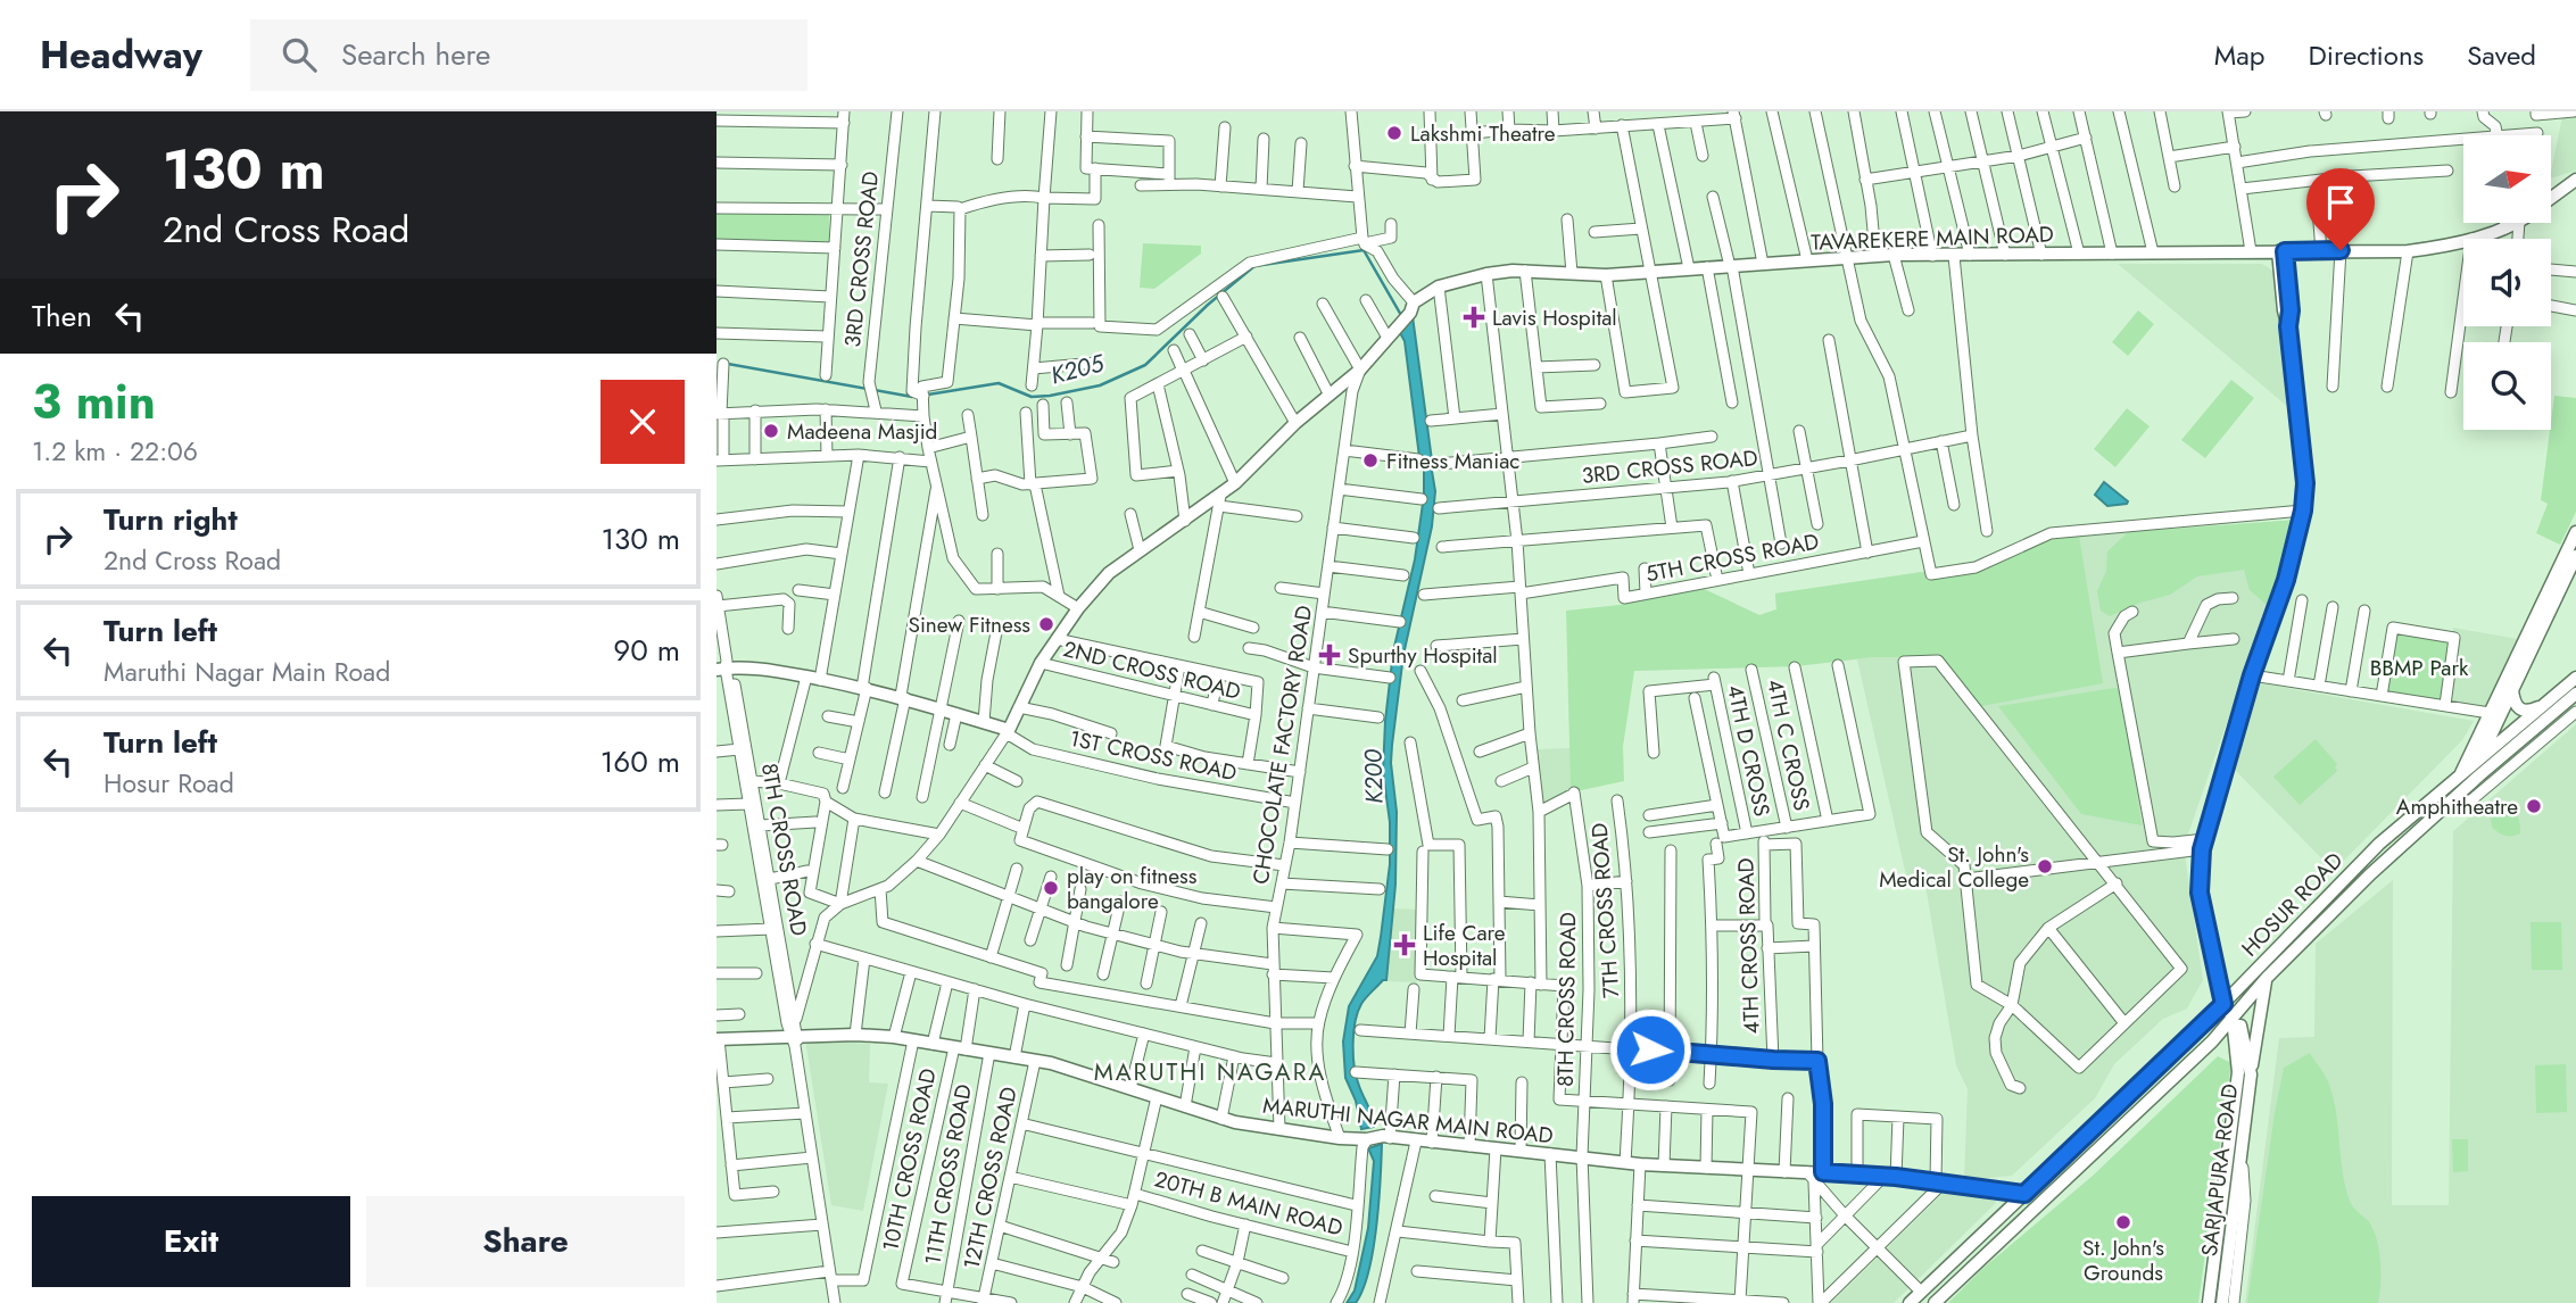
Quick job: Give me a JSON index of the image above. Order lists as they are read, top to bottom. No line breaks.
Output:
{"streets":{"main road":["TAVAREKERE MAIN ROAD","HOSUR ROAD","MARUTHI NAGAR MAIN ROAD","SARJAPURA ROAD"],"street":["3RD CROSS ROAD","5TH CROSS ROAD","2ND CROSS ROAD","CHOCOLATE FACTORY ROAD","4TH C CROSS","4TH D CROSS","1ST CROSS ROAD","8TH CROSS ROAD","7TH CROSS ROAD","4TH CROSS ROAD","10TH CROSS ROAD","11TH CROSS ROAD","12TH CROSS ROAD","20TH B MAIN ROAD"]},"crossings":[["TAVAREKERE MAIN ROAD","2ND CROSS ROAD"],["TAVAREKERE MAIN ROAD","CHOCOLATE FACTORY ROAD"],["TAVAREKERE MAIN ROAD","1ST CROSS ROAD"],["CHOCOLATE FACTORY ROAD","1ST CROSS ROAD"],["CHOCOLATE FACTORY ROAD","MARUTHI NAGAR MAIN ROAD"],["8TH CROSS ROAD","MARUTHI NAGAR MAIN ROAD"],["HOSUR ROAD","MARUTHI NAGAR MAIN ROAD"],["HOSUR ROAD","SARJAPURA ROAD"],["7TH CROSS ROAD","MARUTHI NAGAR MAIN ROAD"],["MARUTHI NAGAR MAIN ROAD","10TH CROSS ROAD"],["MARUTHI NAGAR MAIN ROAD","11TH CROSS ROAD"],["MARUTHI NAGAR MAIN ROAD","12TH CROSS ROAD"],["10TH CROSS ROAD","11TH CROSS ROAD"],["12TH CROSS ROAD","20TH B MAIN ROAD"]],"districts":["MARUTHI NAGARA"],"water":["K205","K200"],"parks":["BBMP Park"],"places":{"other":["Lakshmi Theatre","Madeena Masjid","Fitness Maniac","Sinew Fitness","Amphitheatre","St. John's Medical College","play on fitness bangalore","St. John's Grounds"],"health":["Lavis Hospital","Spurthy Hospital","Life Care Hospital"]},"north":"right","page":{"header":"Headway","search":"Search here","nav":["Map","Directions","Saved"],"turn":["130 m","2nd Cross Road"],"then":"Then","heading":["3 min","1.2 km · 22:06"],"list":[{"name":"Turn right","note":"2nd Cross Road","value":"130 m"},{"name":"Turn left","note":"Maruthi Nagar Main Road","value":"90 m"},{"name":"Turn left","note":"Hosur Road","value":"160 m"}],"buttons":["Exit","Share"]}}
